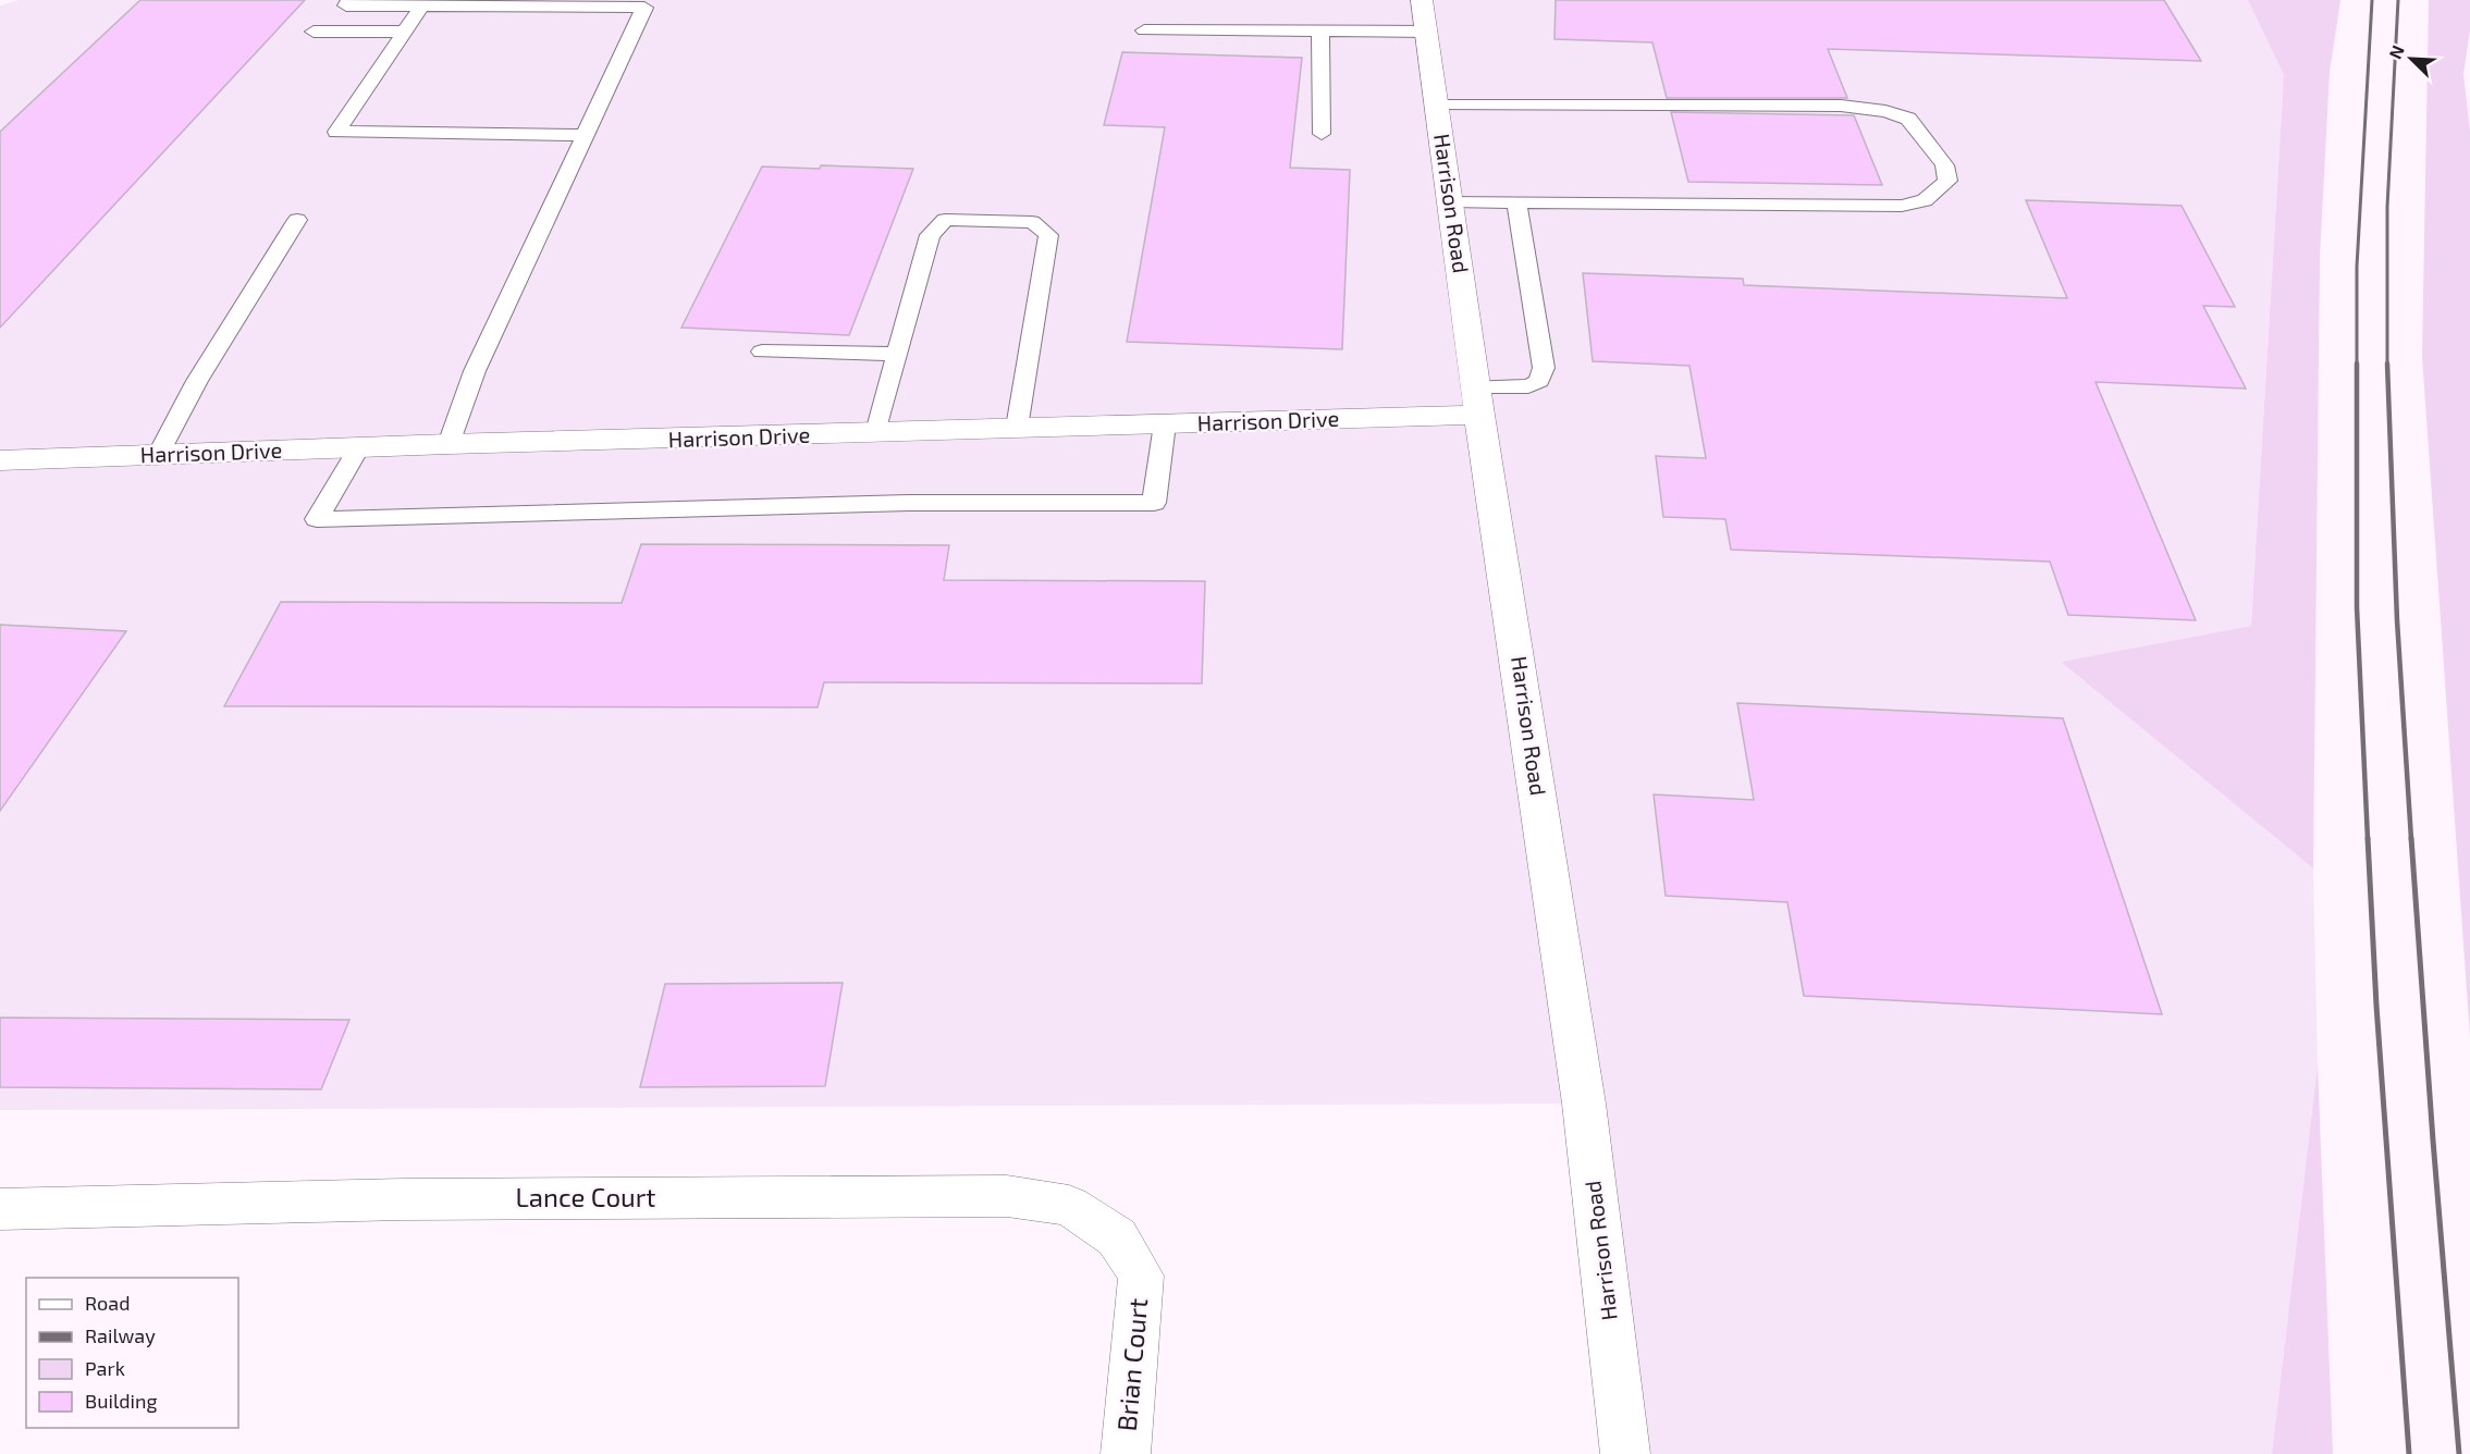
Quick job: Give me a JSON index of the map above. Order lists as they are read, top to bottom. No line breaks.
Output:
{"streets":{"street":["Harrison Road","Harrison Drive","Lance Court","Brian Court"]},"crossings":[["Harrison Road","Harrison Drive"],["Lance Court","Brian Court"]],"legend":["Road","Railway","Park","Building"],"north":"top left"}
